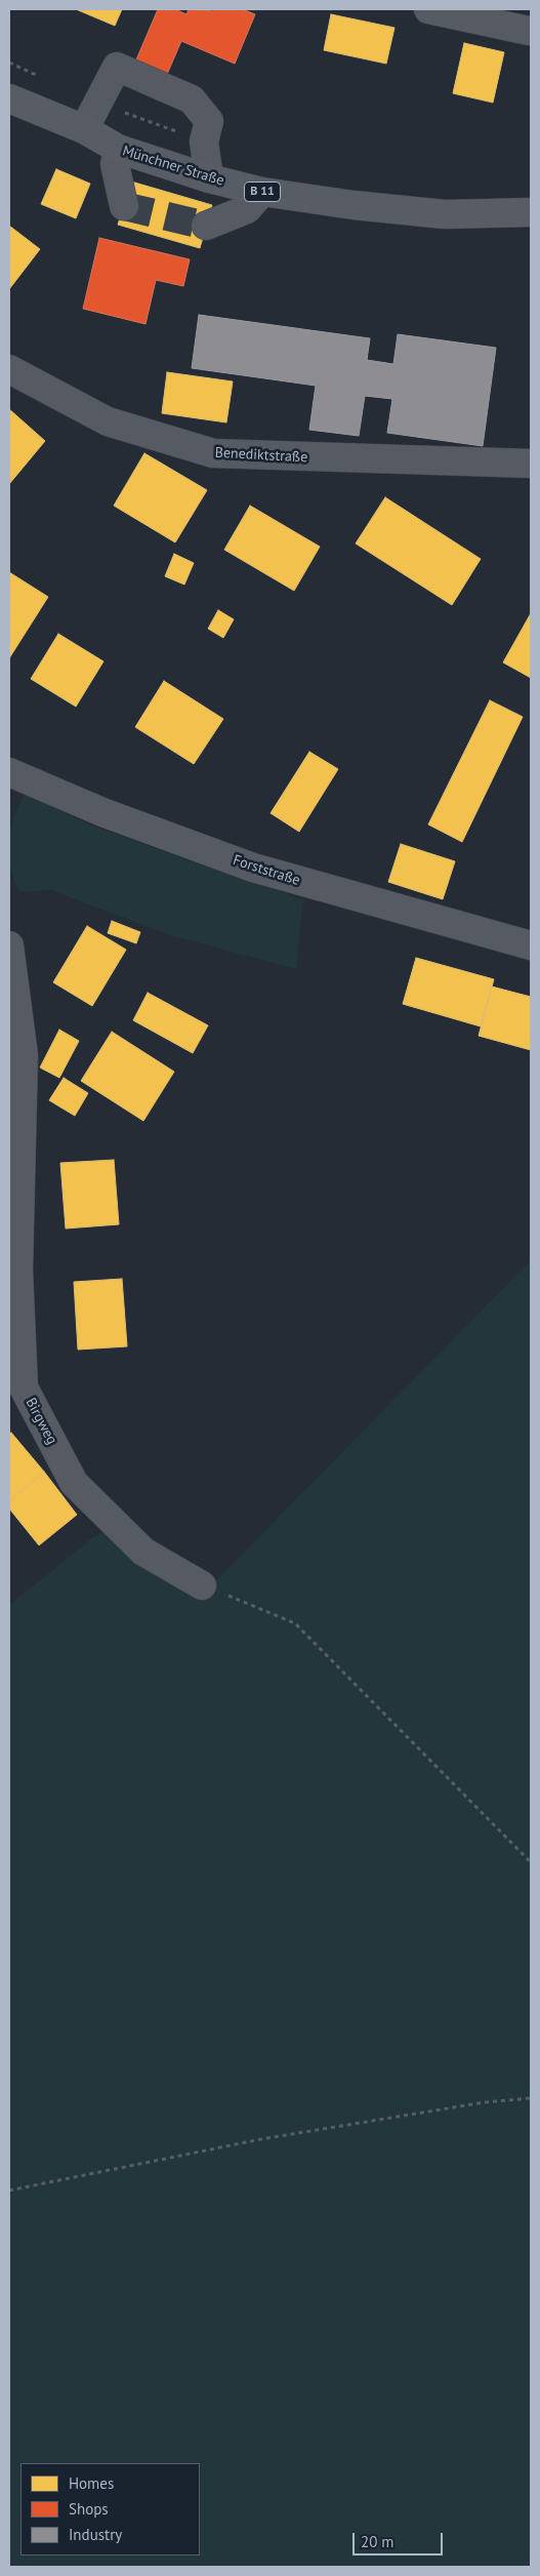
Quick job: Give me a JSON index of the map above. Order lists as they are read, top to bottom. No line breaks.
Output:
{"streets":{"main road":["Münchner Straße","B 11"],"street":["Benediktstraße","Forststraße","Birgweg"]},"legend":["Homes","Shops","Industry"],"scale_bar":"20 m"}
